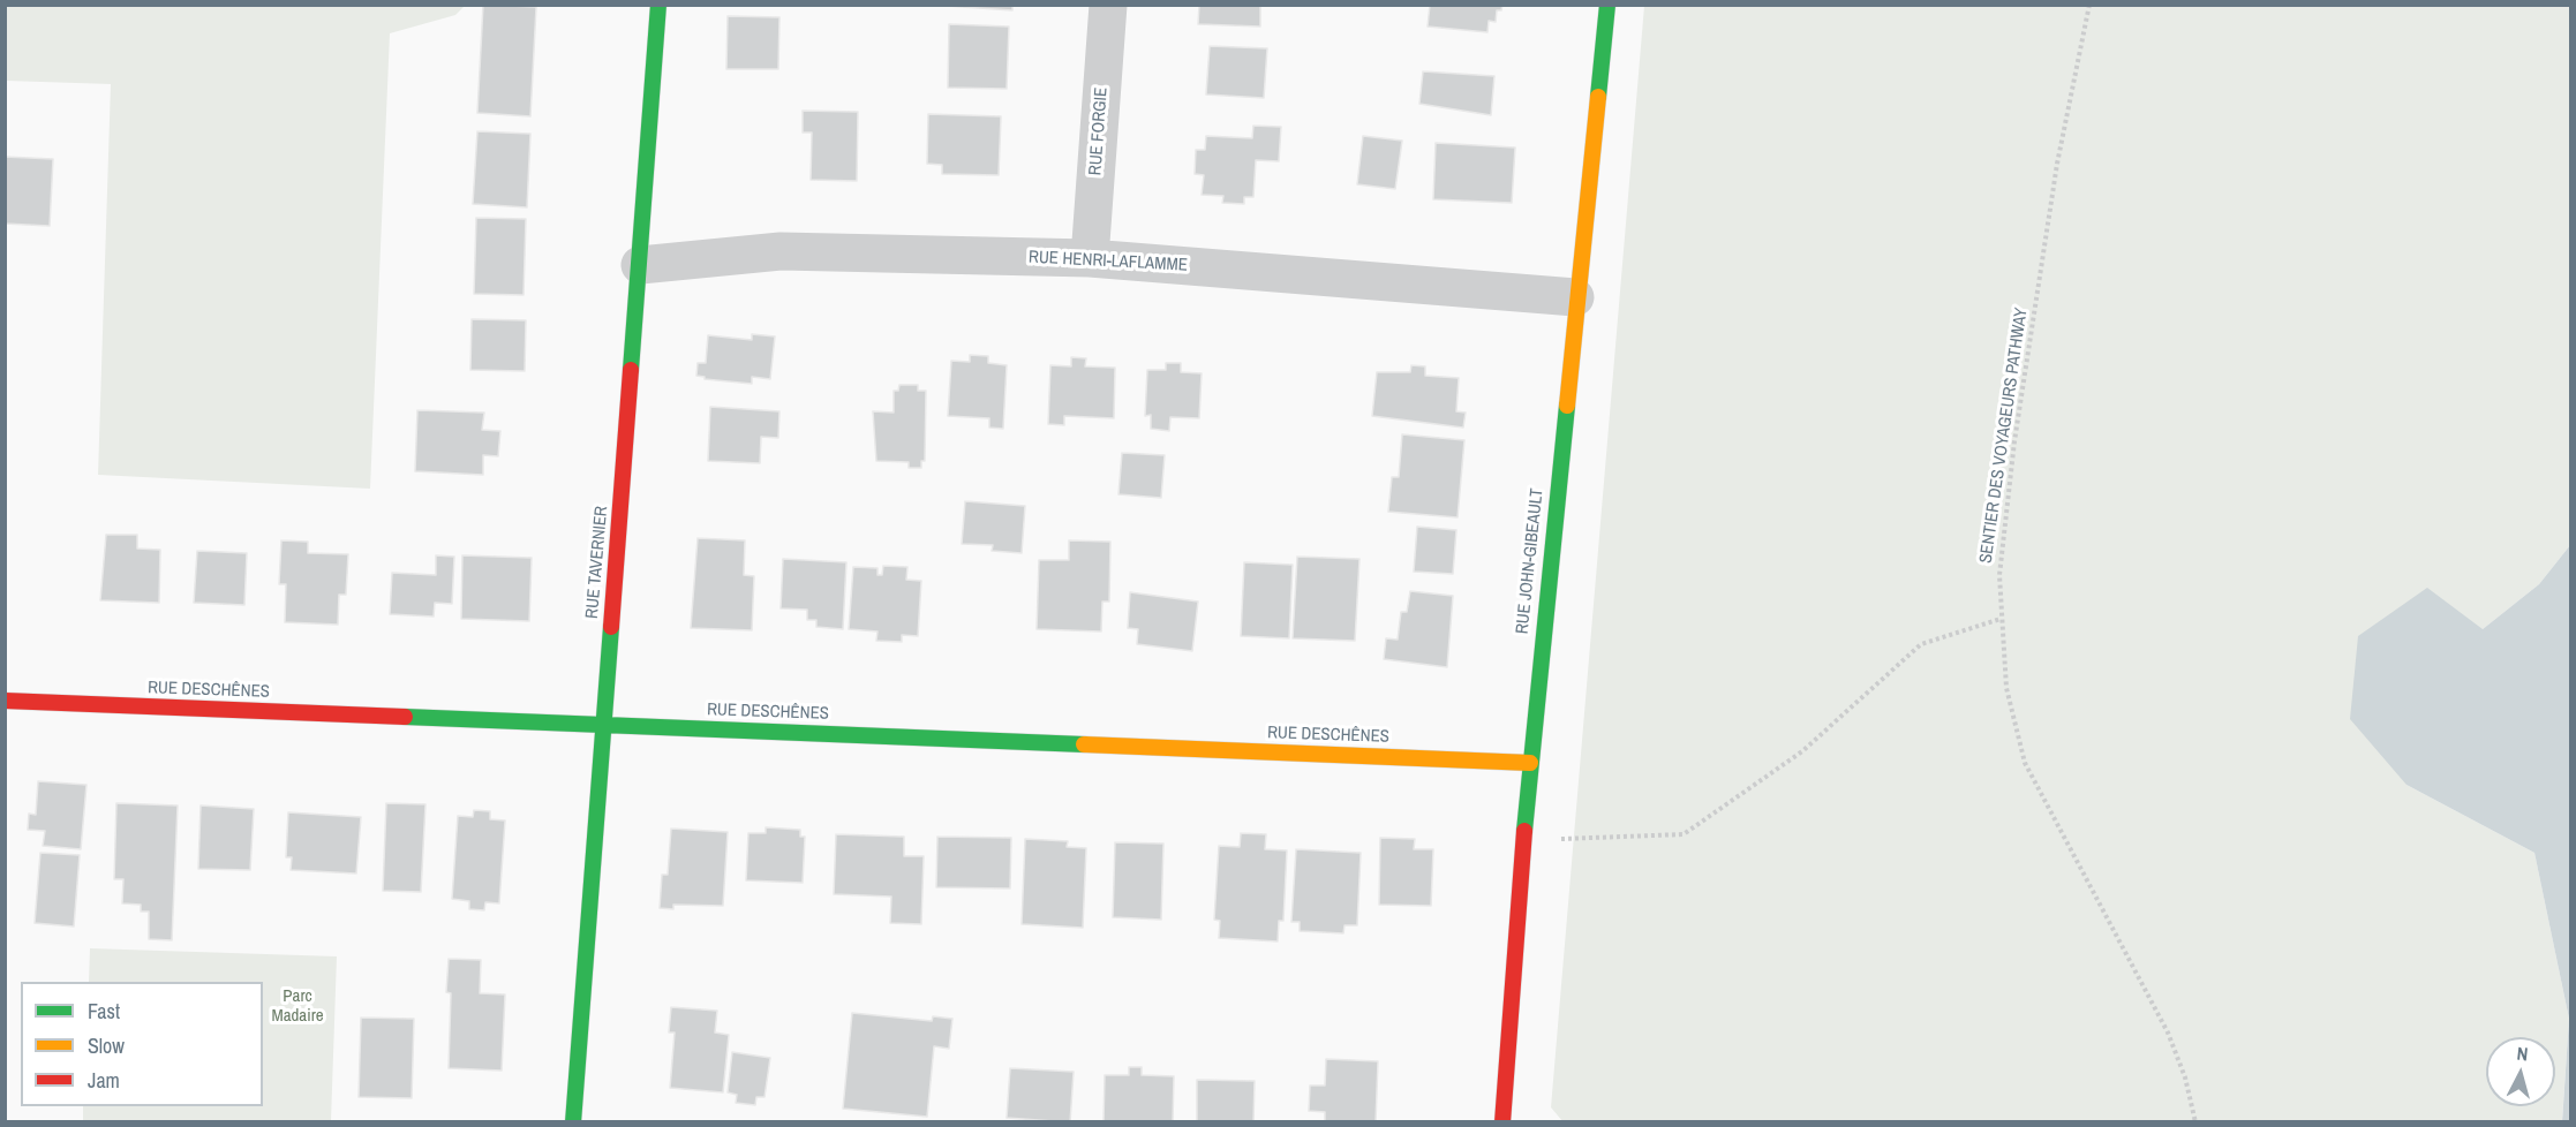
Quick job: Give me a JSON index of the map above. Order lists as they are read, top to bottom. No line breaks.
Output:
{"streets":{"street":["RUE FORGIE","RUE HENRI-LAFLAMME","RUE JOHN-GIBEAULT","RUE TAVERNIER","RUE DESCHÊNES"],"path":["SENTIER DES VOYAGEURS PATHWAY"]},"crossings":[["RUE FORGIE","RUE HENRI-LAFLAMME"],["RUE HENRI-LAFLAMME","RUE JOHN-GIBEAULT"],["RUE HENRI-LAFLAMME","RUE TAVERNIER"],["RUE JOHN-GIBEAULT","RUE DESCHÊNES"],["RUE TAVERNIER","RUE DESCHÊNES"]],"parks":["Parc Madaire"],"legend":["Fast","Slow","Jam"],"north":"top"}
